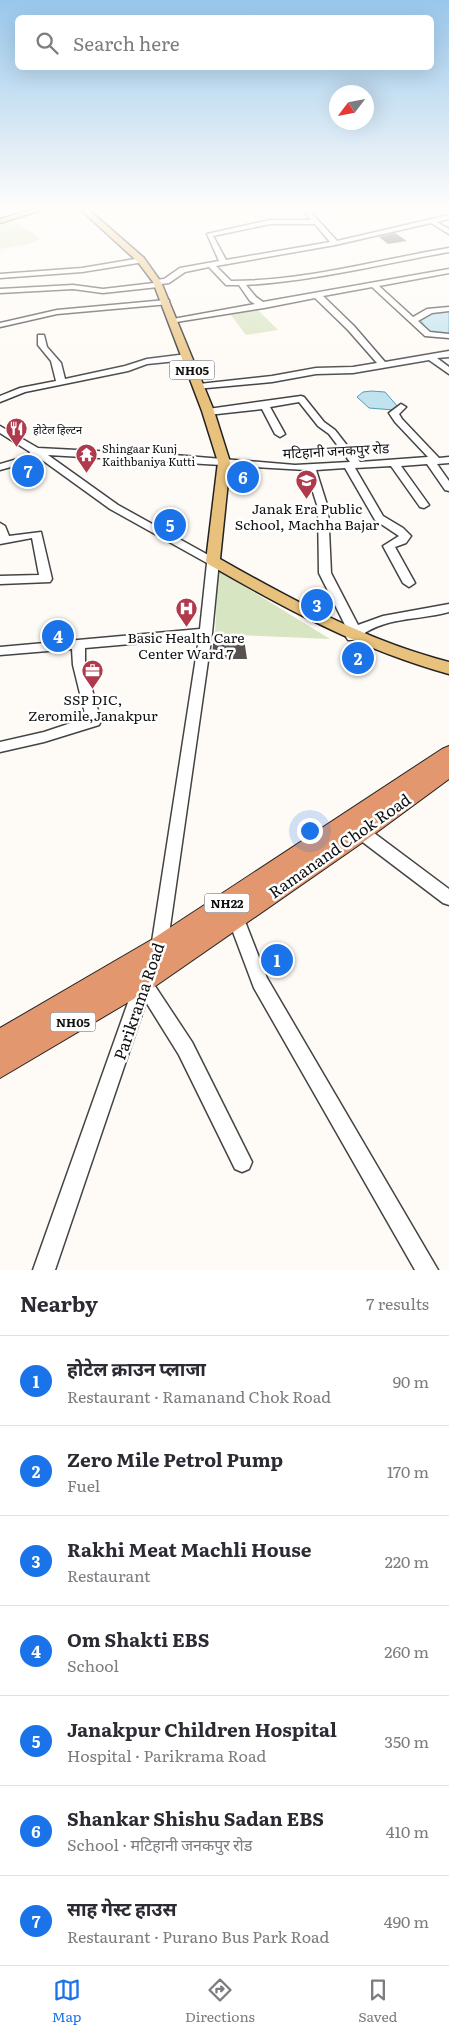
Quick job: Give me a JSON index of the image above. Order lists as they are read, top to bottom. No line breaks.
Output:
{"streets":{"highway":["NH05","Ramanand Chok Road","NH22"],"street":["मटिहानी जनकपुर रोड","Parikrama Road"]},"crossings":[["NH05","मटिहानी जनकपुर रोड"],["NH05","Parikrama Road"],["Ramanand Chok Road","Parikrama Road"]],"places":{"restaurant":["होटेल हिल्टन"],"temple":["Shingaar Kunj Kaithbaniya Kutti"],"school or university":["Janak Era Public School, Machha Bajar"],"hospital":["Basic Health Care Center Ward 7"],"office":["SSP DIC, Zeromile,Janakpur"]},"north":"bottom left","page":{"search":"Search here","pins":["7","6","5","3","4","2","1"],"heading":["Nearby","7 results"],"list":[{"mark":"1","name":"होटेल क्राउन प्लाजा","note":"Restaurant · Ramanand Chok Road","value":"90 m"},{"mark":"2","name":"Zero Mile Petrol Pump","note":"Fuel","value":"170 m"},{"mark":"3","name":"Rakhi Meat Machli House","note":"Restaurant","value":"220 m"},{"mark":"4","name":"Om Shakti EBS","note":"School","value":"260 m"},{"mark":"5","name":"Janakpur Children Hospital","note":"Hospital · Parikrama Road","value":"350 m"},{"mark":"6","name":"Shankar Shishu Sadan EBS","note":"School · मटिहानी जनकपुर रोड","value":"410 m"},{"mark":"7","name":"साह गेस्ट हाउस","note":"Restaurant · Purano Bus Park Road","value":"490 m"}],"nav":["Map","Directions","Saved"]}}
